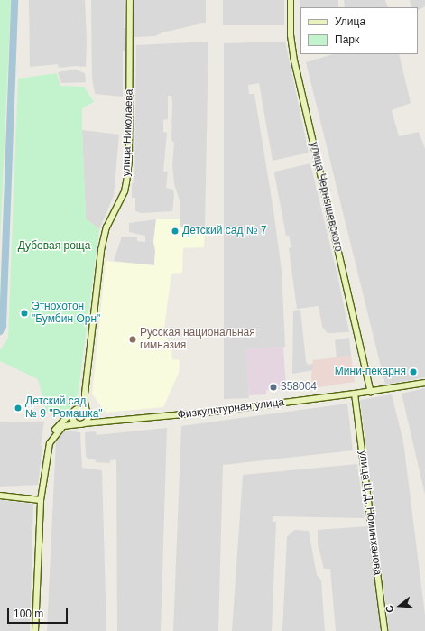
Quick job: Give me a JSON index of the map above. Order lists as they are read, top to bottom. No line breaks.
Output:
{"streets":{"street":["улица Николаева","улица Чернышевского","Физкультурная улица","улица Ц.Д. Номинханова"]},"crossings":[["улица Николаева","Физкультурная улица"],["улица Чернышевского","Физкультурная улица"],["Физкультурная улица","улица Ц.Д. Номинханова"]],"parks":["Дубовая роща"],"places":["Детский сад № 7","Этнохотон \"Бумбин Орн\"","Русская национальная гимназия","Мини-пекарня","358004","Детский сад № 9 \"Ромашка\""],"legend":["Улица","Парк"],"scale_bar":"100 m","north":"left"}
